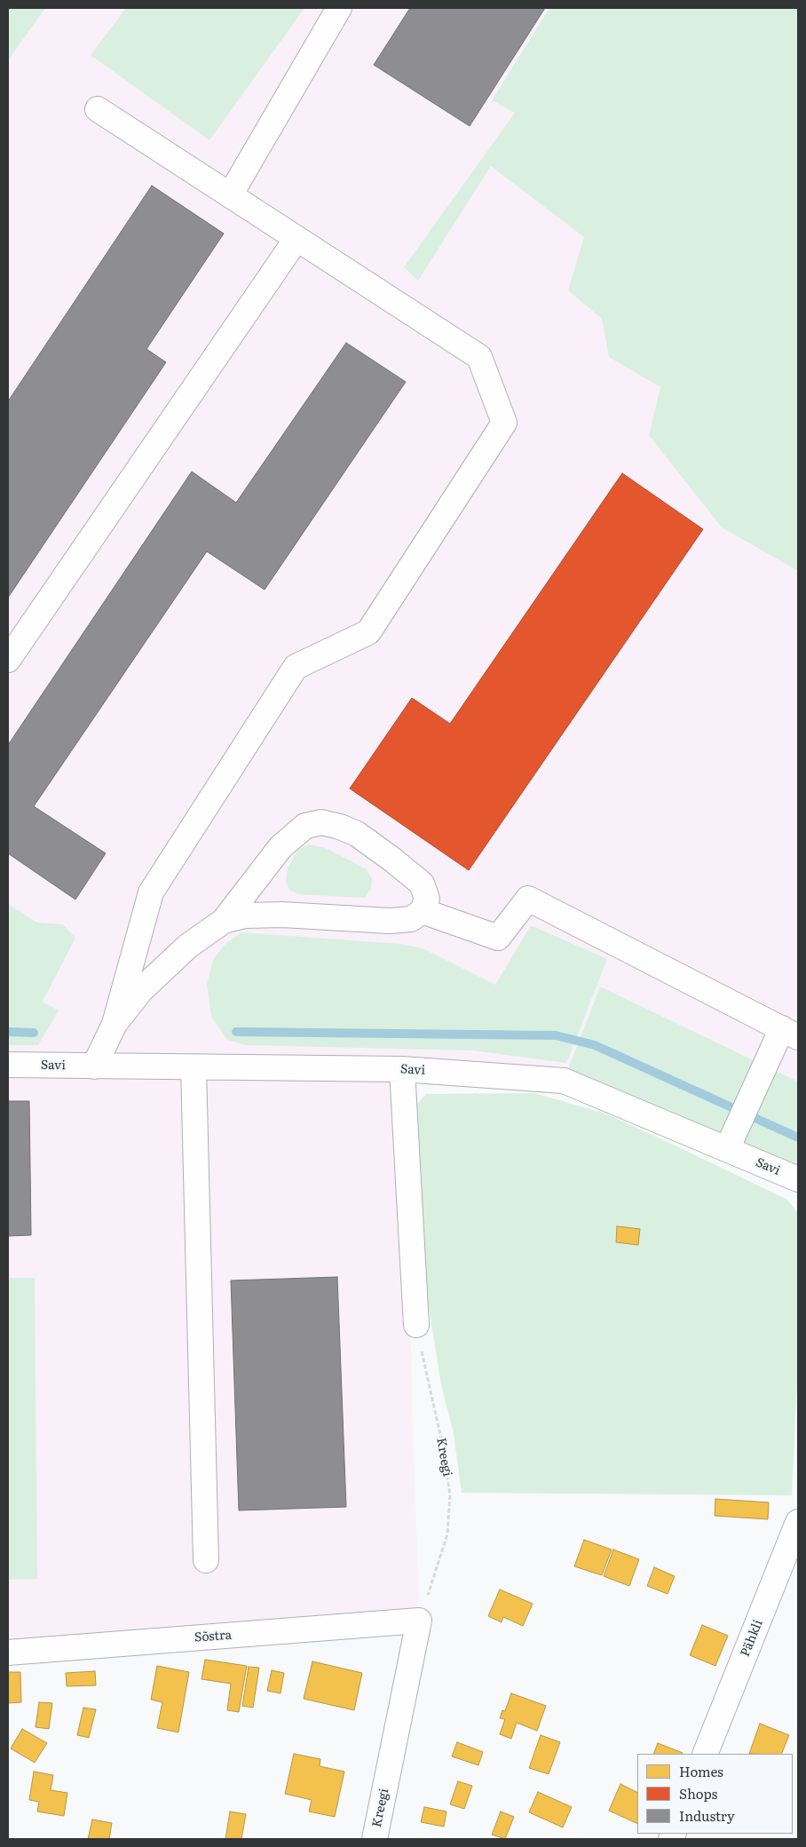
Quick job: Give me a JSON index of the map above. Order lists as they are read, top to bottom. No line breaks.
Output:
{"streets":{"street":["Savi","Kreegi","Sõstra","Pähkli"]},"crossings":[["Kreegi","Sõstra"]],"legend":["Homes","Shops","Industry"]}
